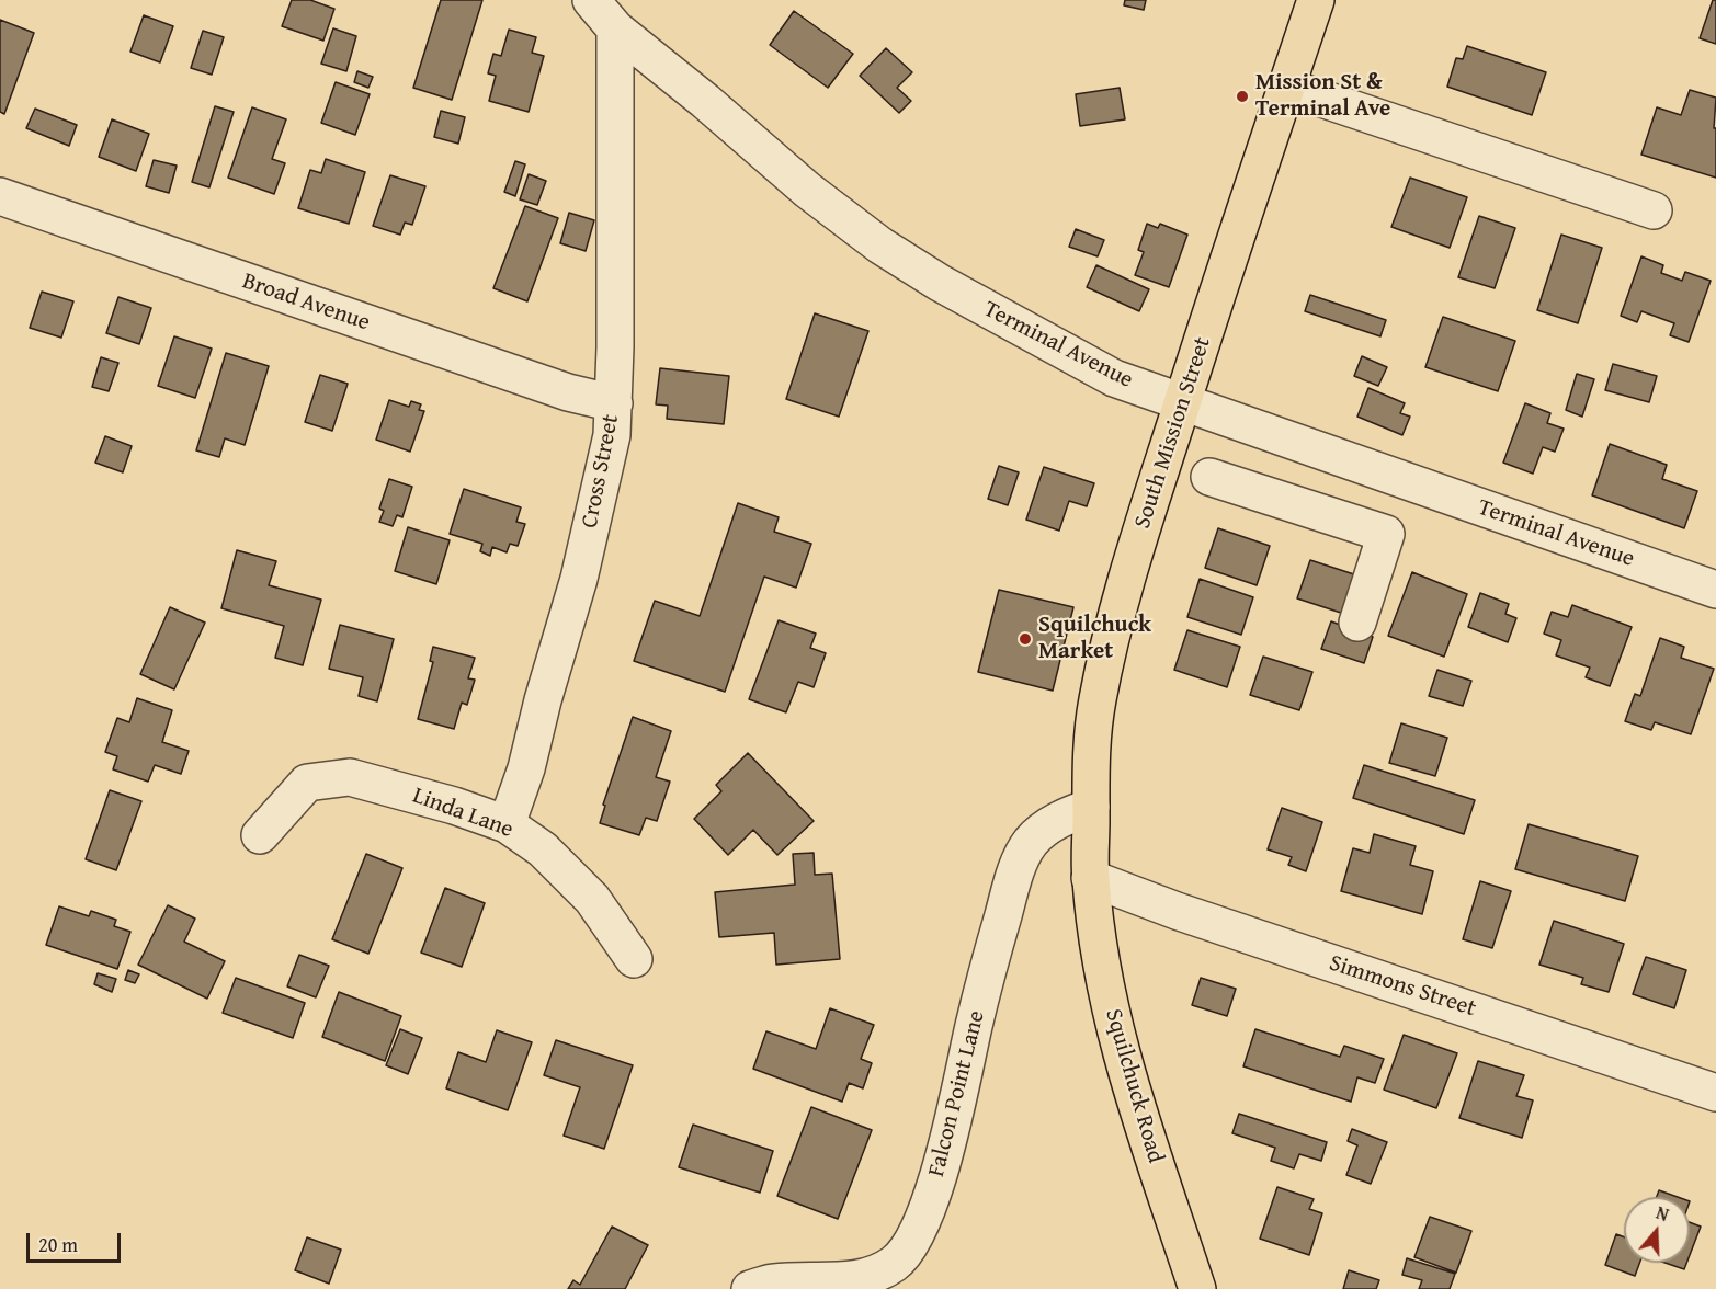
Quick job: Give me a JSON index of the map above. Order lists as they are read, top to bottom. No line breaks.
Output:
{"streets":{"main road":["South Mission Street","Squilchuck Road"],"street":["Broad Avenue","Terminal Avenue","Cross Street","Linda Lane","Simmons Street","Falcon Point Lane"]},"crossings":[["Broad Avenue","Cross Street"],["Terminal Avenue","South Mission Street"],["Terminal Avenue","Cross Street"],["South Mission Street","Simmons Street"],["South Mission Street","Squilchuck Road"],["South Mission Street","Falcon Point Lane"],["Cross Street","Linda Lane"],["Simmons Street","Squilchuck Road"]],"places":["Mission St & Terminal Ave","Squilchuck Market"],"scale_bar":"20 m","north":"top"}
